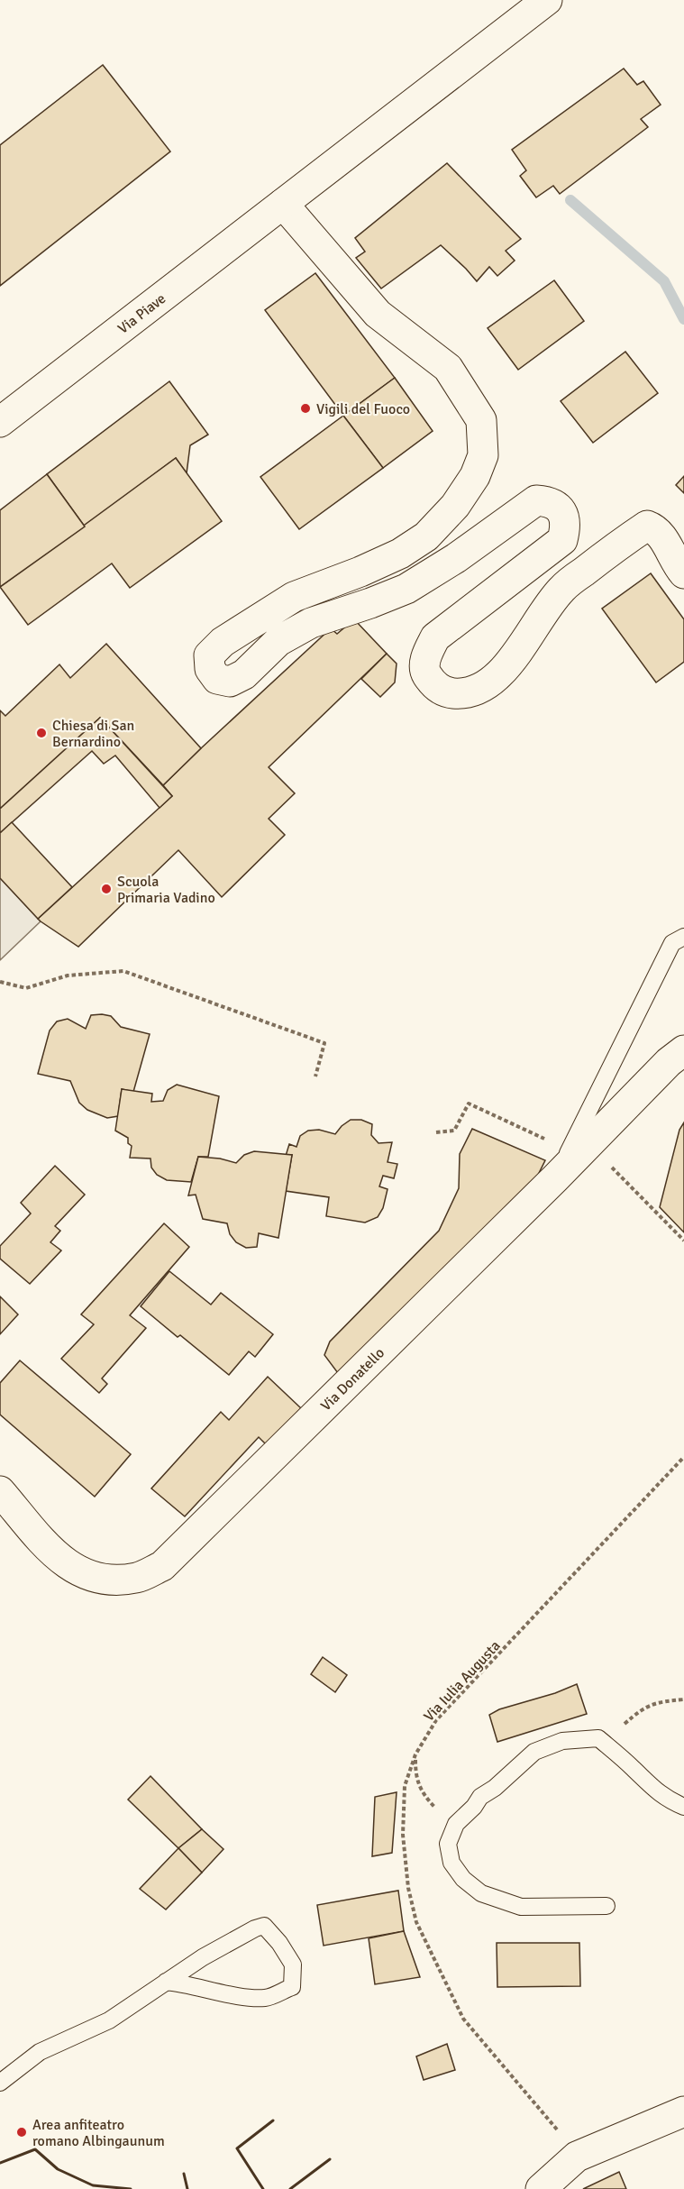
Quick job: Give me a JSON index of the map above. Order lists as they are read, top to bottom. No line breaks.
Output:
{"streets":{"street":["Via Piave","Via Donatello"],"path":["Via Iulia Augusta"]},"places":["Vigili del Fuoco","Chiesa di San Bernardino","Scuola Primaria Vadino","Area anfiteatro romano Albingaunum"]}
